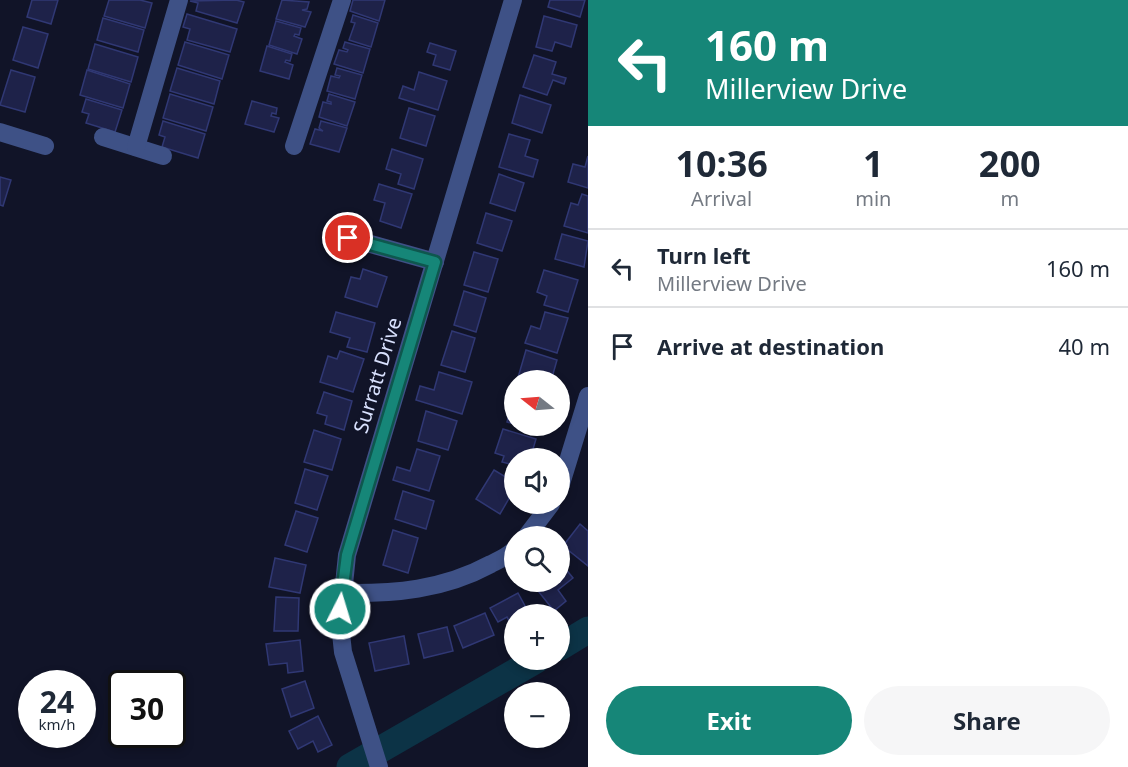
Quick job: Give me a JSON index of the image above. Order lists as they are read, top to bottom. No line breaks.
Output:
{"streets":{"street":["Surratt Drive"]},"north":"left","page":{"turn":["160 m","Millerview Drive"],"eta":["10:36","Arrival","1","min","200","m"],"list":[{"name":"Turn left","note":"Millerview Drive","value":"160 m"},{"name":"Arrive at destination","value":"40 m"}],"map_buttons":["+","−"],"speed":"24 km/h","limit":"30","buttons":["Exit","Share"]}}
